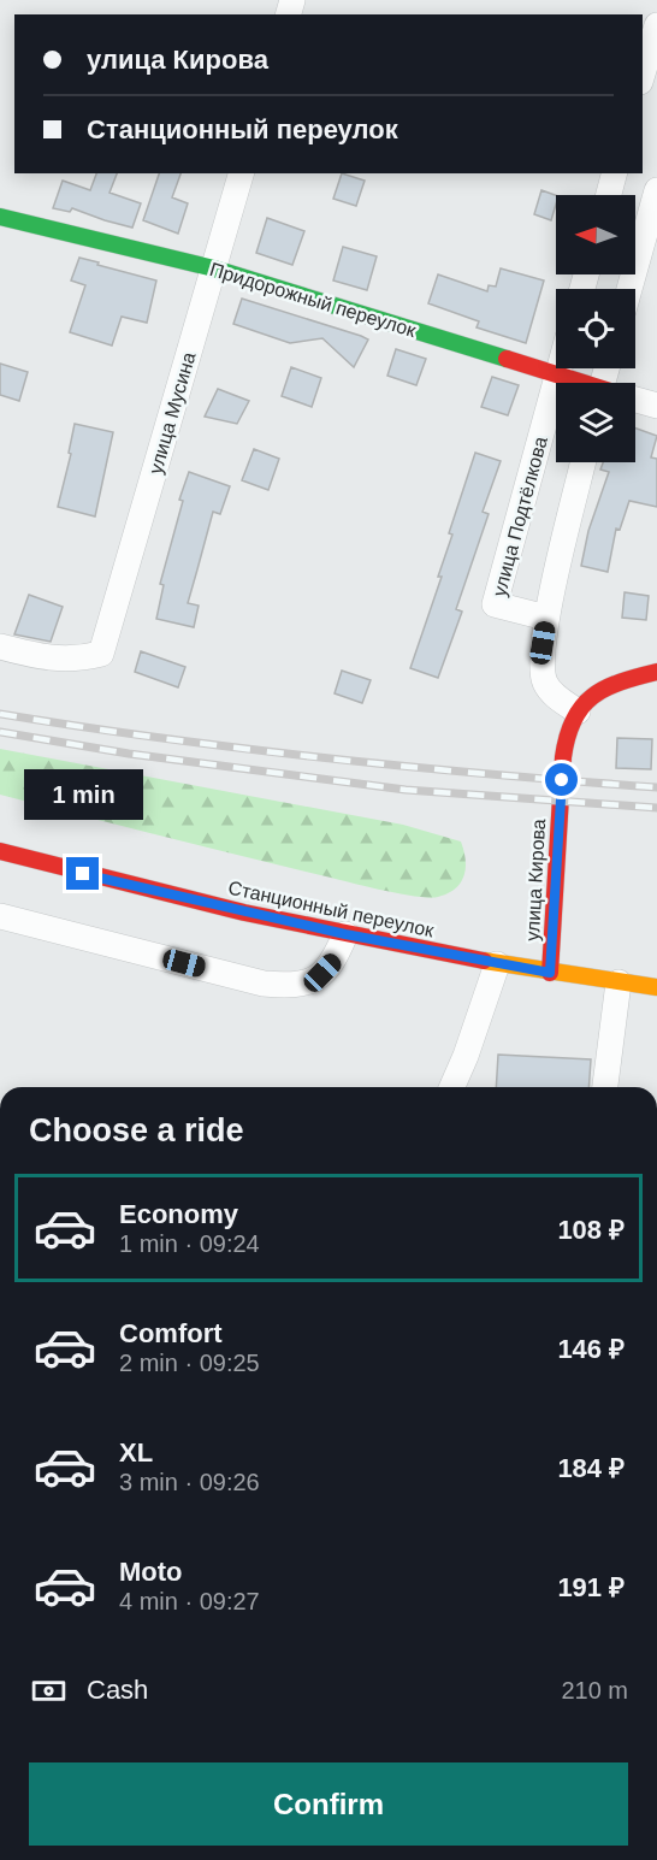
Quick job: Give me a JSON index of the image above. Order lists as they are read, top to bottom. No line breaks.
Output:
{"streets":{"street":["Придорожный переулок","улица Мусина","улица Подтёлкова","улица Кирова","Станционный переулок"]},"crossings":[["Придорожный переулок","улица Мусина"],["Придорожный переулок","улица Подтёлкова"],["улица Кирова","Станционный переулок"]],"north":"left","page":{"banner":["улица Кирова","Станционный переулок"],"bubble":"1 min","heading":"Choose a ride","list":[{"name":"Economy","note":"1 min · 09:24","value":"108 ₽"},{"name":"Comfort","note":"2 min · 09:25","value":"146 ₽"},{"name":"XL","note":"3 min · 09:26","value":"184 ₽"},{"name":"Moto","note":"4 min · 09:27","value":"191 ₽"}],"pay":["Cash","210 m"],"buttons":"Confirm"}}
